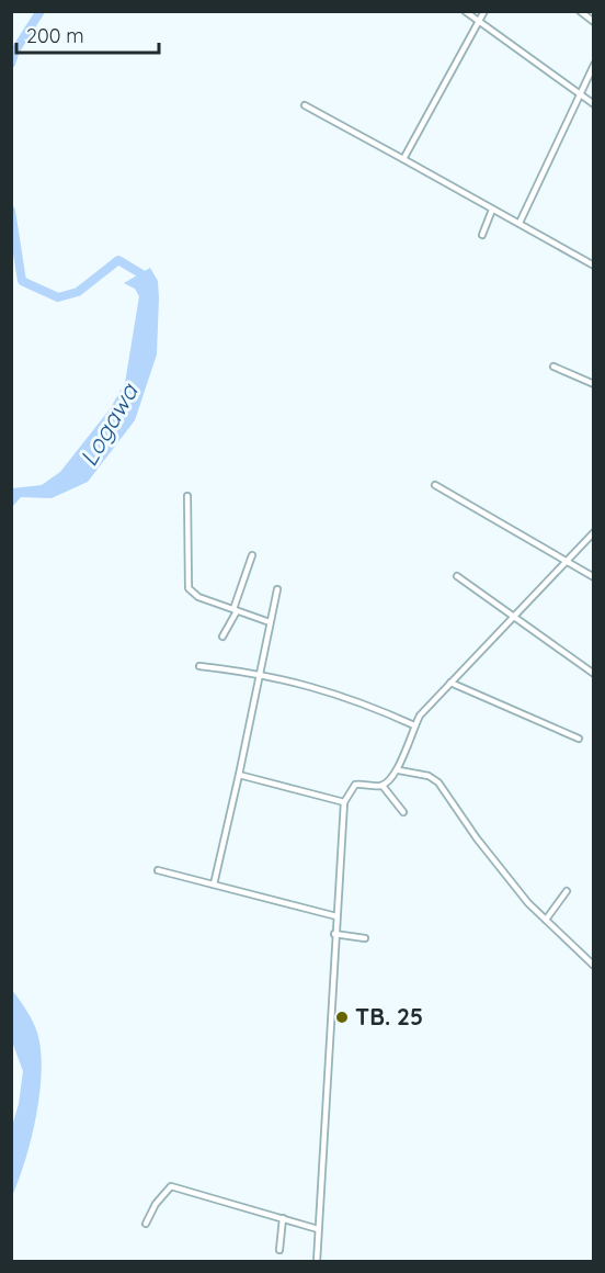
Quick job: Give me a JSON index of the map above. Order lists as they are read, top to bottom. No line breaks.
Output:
{"water":["Logawa"],"places":["TB. 25"],"scale_bar":"200 m"}
